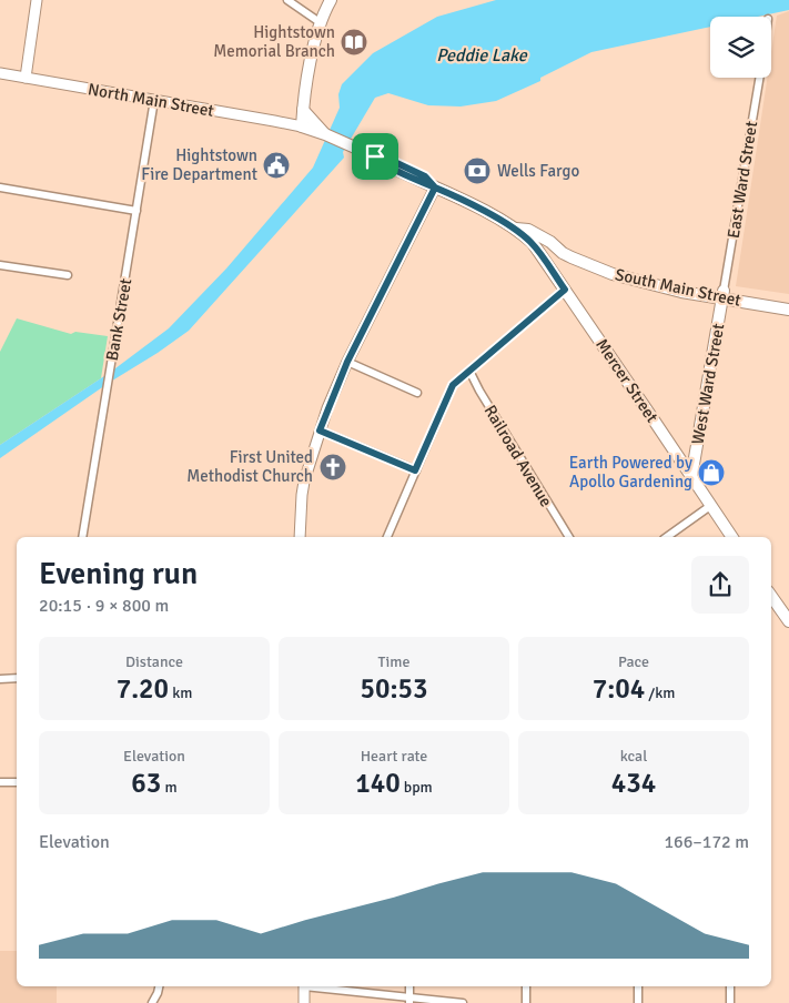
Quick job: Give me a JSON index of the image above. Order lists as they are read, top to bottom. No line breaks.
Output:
{"streets":{"main road":["North Main Street","South Main Street","Mercer Street","West Ward Street"],"street":["East Ward Street","Bank Street","Railroad Avenue"]},"crossings":[["North Main Street","Bank Street"],["East Ward Street","South Main Street"],["East Ward Street","West Ward Street"],["South Main Street","Mercer Street"],["South Main Street","West Ward Street"],["Mercer Street","West Ward Street"]],"water":["Peddie Lake"],"places":{"library":["Hightstown Memorial Branch"],"public building":["Hightstown Fire Department"],"bank":["Wells Fargo"],"church":["First United Methodist Church"],"shop":["Earth Powered by Apollo Gardening"]},"page":{"heading":["Evening run","20:15 · 9 × 800 m"],"stats":[["Distance","7.20 km"],["Time","50:53"],["Pace","7:04 /km"],["Elevation","63 m"],["Heart rate","140 bpm"],["kcal","434"]],"chart":["Elevation","166–172 m"]}}
